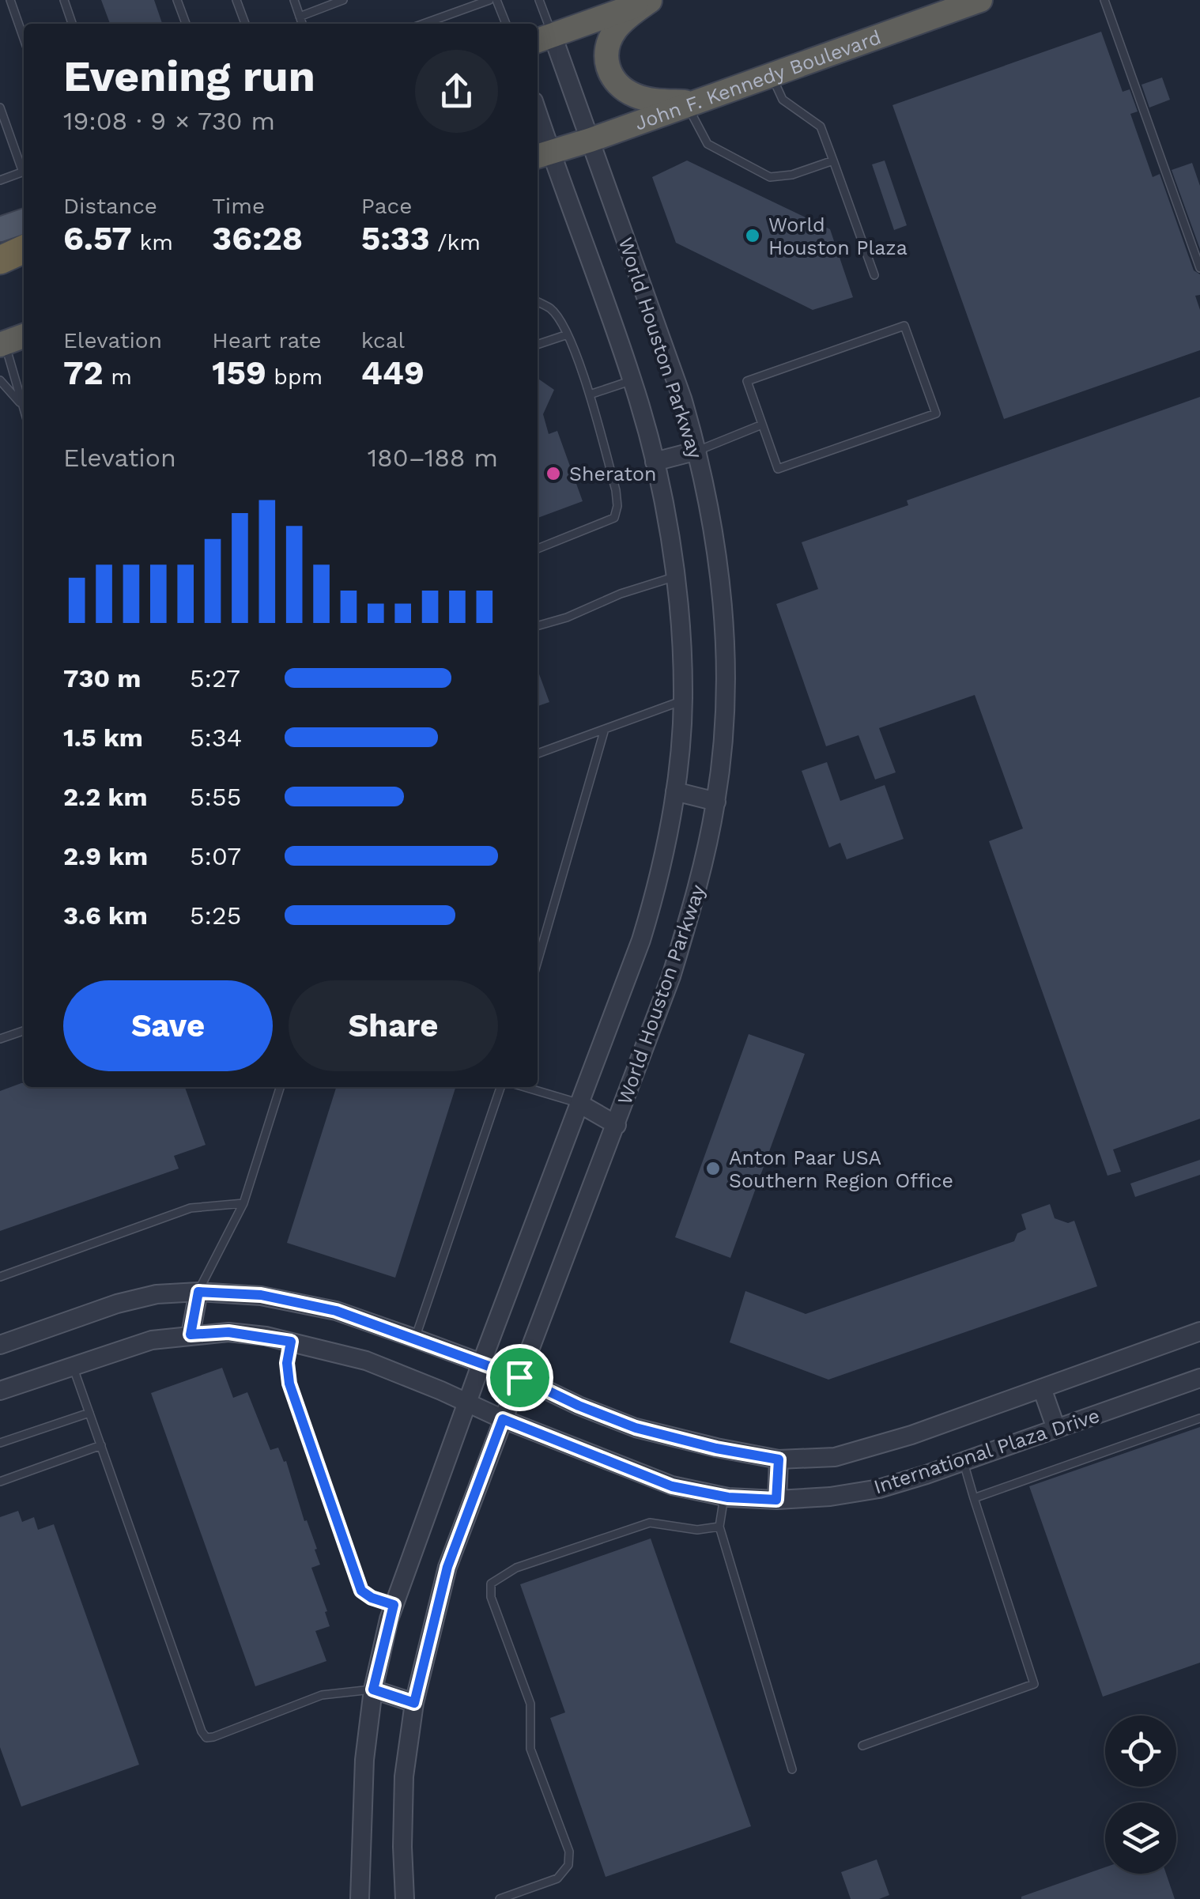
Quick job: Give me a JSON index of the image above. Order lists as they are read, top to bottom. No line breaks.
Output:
{"streets":{"highway":["John F. Kennedy Boulevard"],"street":["World Houston Parkway","International Plaza Drive"]},"crossings":[["John F. Kennedy Boulevard","World Houston Parkway"],["World Houston Parkway","International Plaza Drive"]],"places":["World Houston Plaza","Sheraton","Anton Paar USA Southern Region Office"],"page":{"heading":["Evening run","19:08 · 9 × 730 m"],"stats":[["Distance","6.57 km"],["Time","36:28"],["Pace","5:33 /km"],["Elevation","72 m"],["Heart rate","159 bpm"],["kcal","449"]],"chart":["Elevation","180–188 m"],"list":[{"name":"730 m","note":"5:27"},{"name":"1.5 km","note":"5:34"},{"name":"2.2 km","note":"5:55"},{"name":"2.9 km","note":"5:07"},{"name":"3.6 km","note":"5:25"}],"buttons":["Save","Share"]}}
